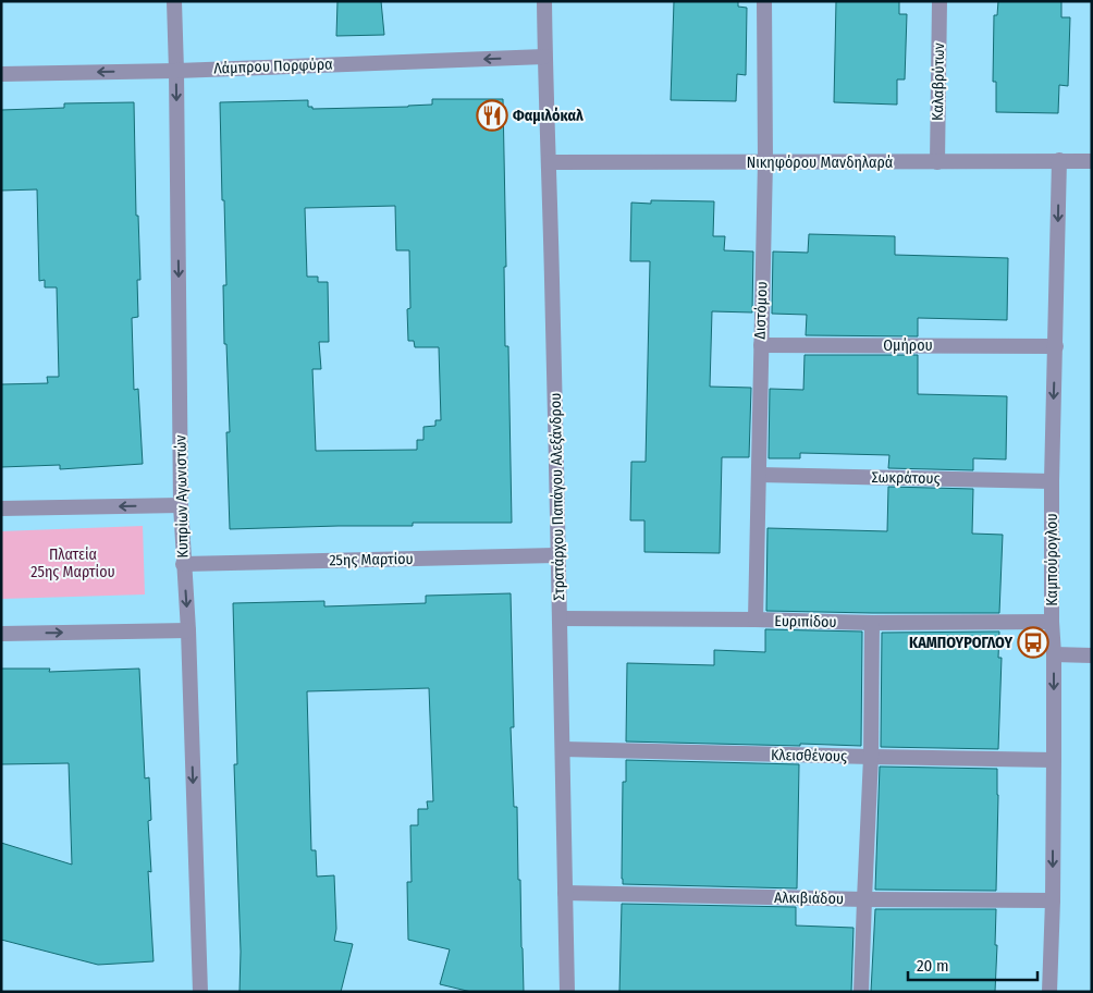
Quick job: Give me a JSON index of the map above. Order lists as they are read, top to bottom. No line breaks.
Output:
{"streets":{"street":["Λάμπρου Πορφύρα","Καλαβρύτων","Νικηφόρου Μανδηλαρά","Διστόμου","Ομήρου","Σωκράτους","Κυπρίων Αγωνιστών","Στρατάρχου Παπάγου Αλεξάνδρου","25ης Μαρτίου","Καμπούρογλου","Ευριπίδου","Κλεισθένους","Αλκιβιάδου"]},"crossings":[["Λάμπρου Πορφύρα","Κυπρίων Αγωνιστών"],["Λάμπρου Πορφύρα","Στρατάρχου Παπάγου Αλεξάνδρου"],["Καλαβρύτων","Νικηφόρου Μανδηλαρά"],["Νικηφόρου Μανδηλαρά","Διστόμου"],["Νικηφόρου Μανδηλαρά","Στρατάρχου Παπάγου Αλεξάνδρου"],["Νικηφόρου Μανδηλαρά","Καμπούρογλου"],["Διστόμου","Ομήρου"],["Διστόμου","Σωκράτους"],["Διστόμου","Ευριπίδου"],["Ομήρου","Καμπούρογλου"],["Σωκράτους","Καμπούρογλου"],["Κυπρίων Αγωνιστών","25ης Μαρτίου"],["Στρατάρχου Παπάγου Αλεξάνδρου","25ης Μαρτίου"],["Στρατάρχου Παπάγου Αλεξάνδρου","Ευριπίδου"],["Στρατάρχου Παπάγου Αλεξάνδρου","Κλεισθένους"],["Στρατάρχου Παπάγου Αλεξάνδρου","Αλκιβιάδου"],["Καμπούρογλου","Ευριπίδου"],["Καμπούρογλου","Κλεισθένους"],["Καμπούρογλου","Αλκιβιάδου"]],"one_way":["Λάμπρου Πορφύρα","Κυπρίων Αγωνιστών","Καμπούρογλου"],"parks":["Πλατεία 25ης Μαρτίου"],"places":{"restaurant":["Φαμιλόκαλ"],"bus stop":["ΚΑΜΠΟΥΡΟΓΛΟΥ"]},"scale_bar":"20 m"}
